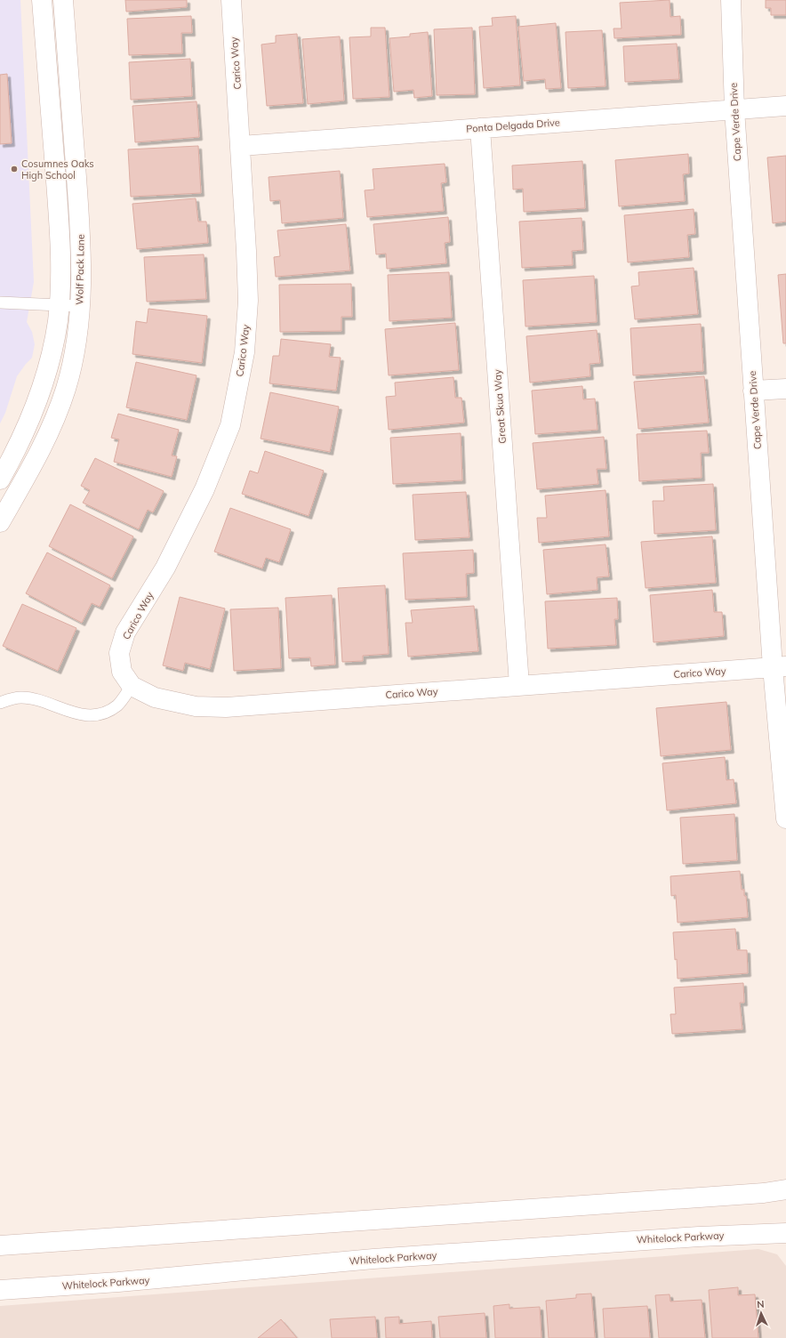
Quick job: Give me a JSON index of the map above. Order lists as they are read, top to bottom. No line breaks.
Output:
{"streets":{"street":["Carico Way","Cape Verde Drive","Ponta Delgada Drive","Wolf Pack Lane","Great Skua Way","Whitelock Parkway"]},"crossings":[["Carico Way","Cape Verde Drive"],["Carico Way","Ponta Delgada Drive"],["Carico Way","Great Skua Way"],["Cape Verde Drive","Ponta Delgada Drive"],["Ponta Delgada Drive","Great Skua Way"]],"places":["Cosumnes Oaks High School"],"north":"top"}
